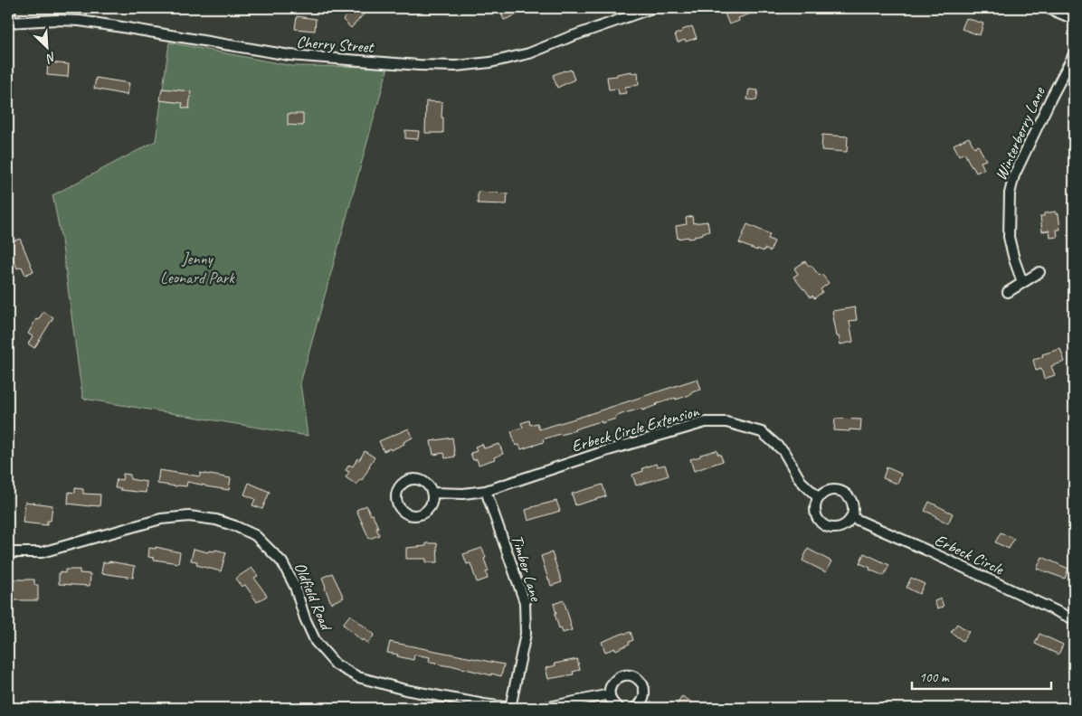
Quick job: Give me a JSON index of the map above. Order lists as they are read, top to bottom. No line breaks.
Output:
{"streets":{"street":["Cherry Street","Winterberry Lane","Erbeck Circle Extension","Erbeck Circle","Timber Lane","Oldfield Road"]},"crossings":[["Erbeck Circle Extension","Erbeck Circle"],["Erbeck Circle Extension","Timber Lane"],["Timber Lane","Oldfield Road"]],"parks":["Jenny Leonard Park"],"scale_bar":"100 m","north":"bottom right"}
